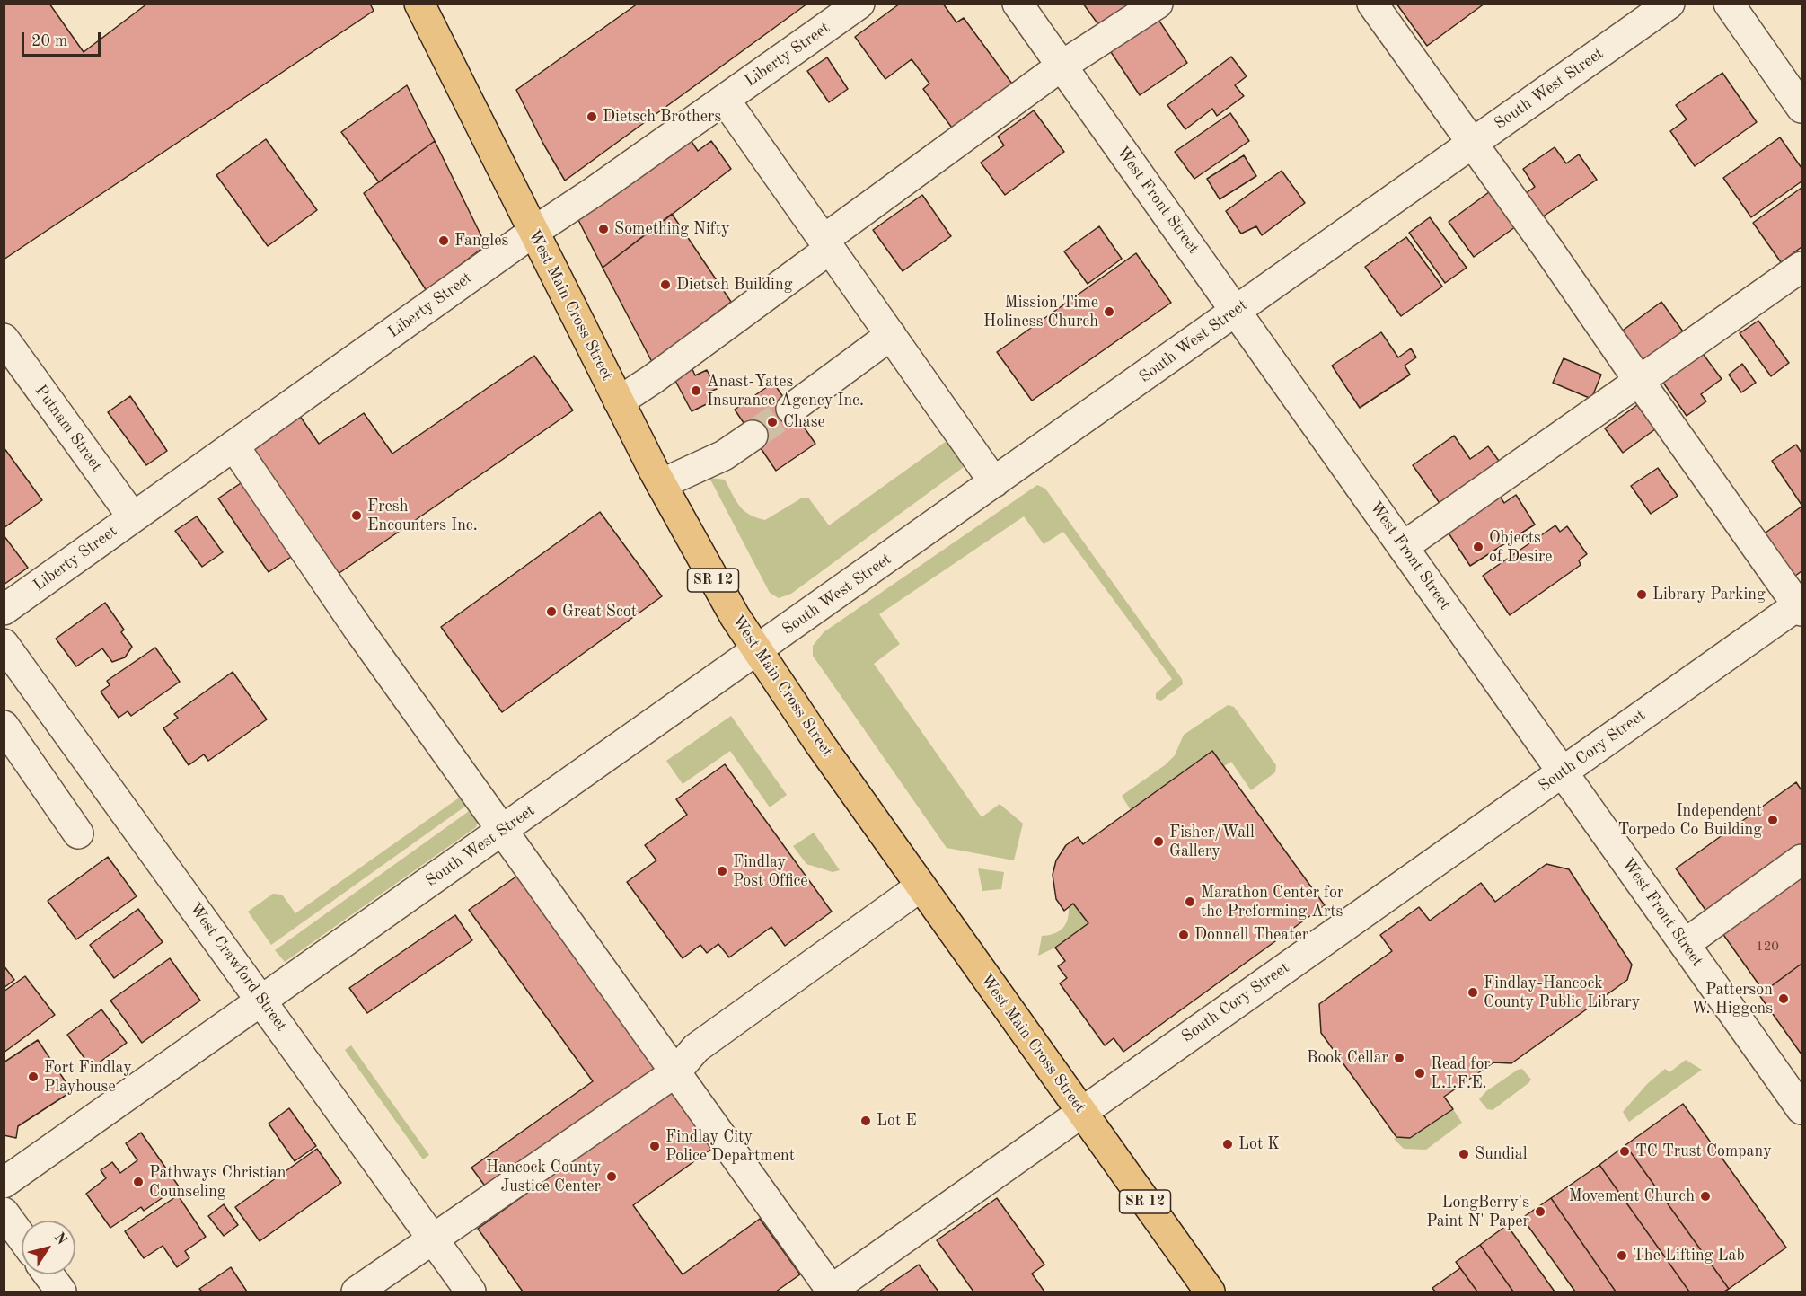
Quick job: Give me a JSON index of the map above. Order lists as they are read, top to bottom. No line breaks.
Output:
{"streets":{"highway":["West Main Cross Street","SR 12"],"street":["Liberty Street","South West Street","West Front Street","Putnam Street","South Cory Street","West Crawford Street"]},"crossings":[["Liberty Street","West Main Cross Street"],["Liberty Street","Putnam Street"],["South West Street","West Front Street"],["South West Street","West Main Cross Street"],["South West Street","West Crawford Street"],["West Front Street","South Cory Street"],["West Main Cross Street","South Cory Street"]],"places":["Dietsch Brothers","Something Nifty","Fangles","Dietsch Building","Mission Time Holiness Church","Anast-Yates Insurance Agency Inc.","Chase","Fresh Encounters Inc.","Objects of Desire","Library Parking","Great Scot","Independent Torpedo Co Building","Fisher/Wall Gallery","Findlay Post Office","Marathon Center for the Preforming Arts","Donnell Theater","Findlay-Hancock County Public Library","Patterson W. Higgens","Book Cellar","Read for L.I.F.E.","Fort Findlay Playhouse","Lot E","Lot K","Findlay City Police Department","TC Trust Company","Sundial","Hancock County Justice Center","Pathways Christian Counseling","Movement Church","LongBerry's Paint N' Paper","The Lifting Lab"],"house_numbers":["120"],"scale_bar":"20 m","north":"top right"}
